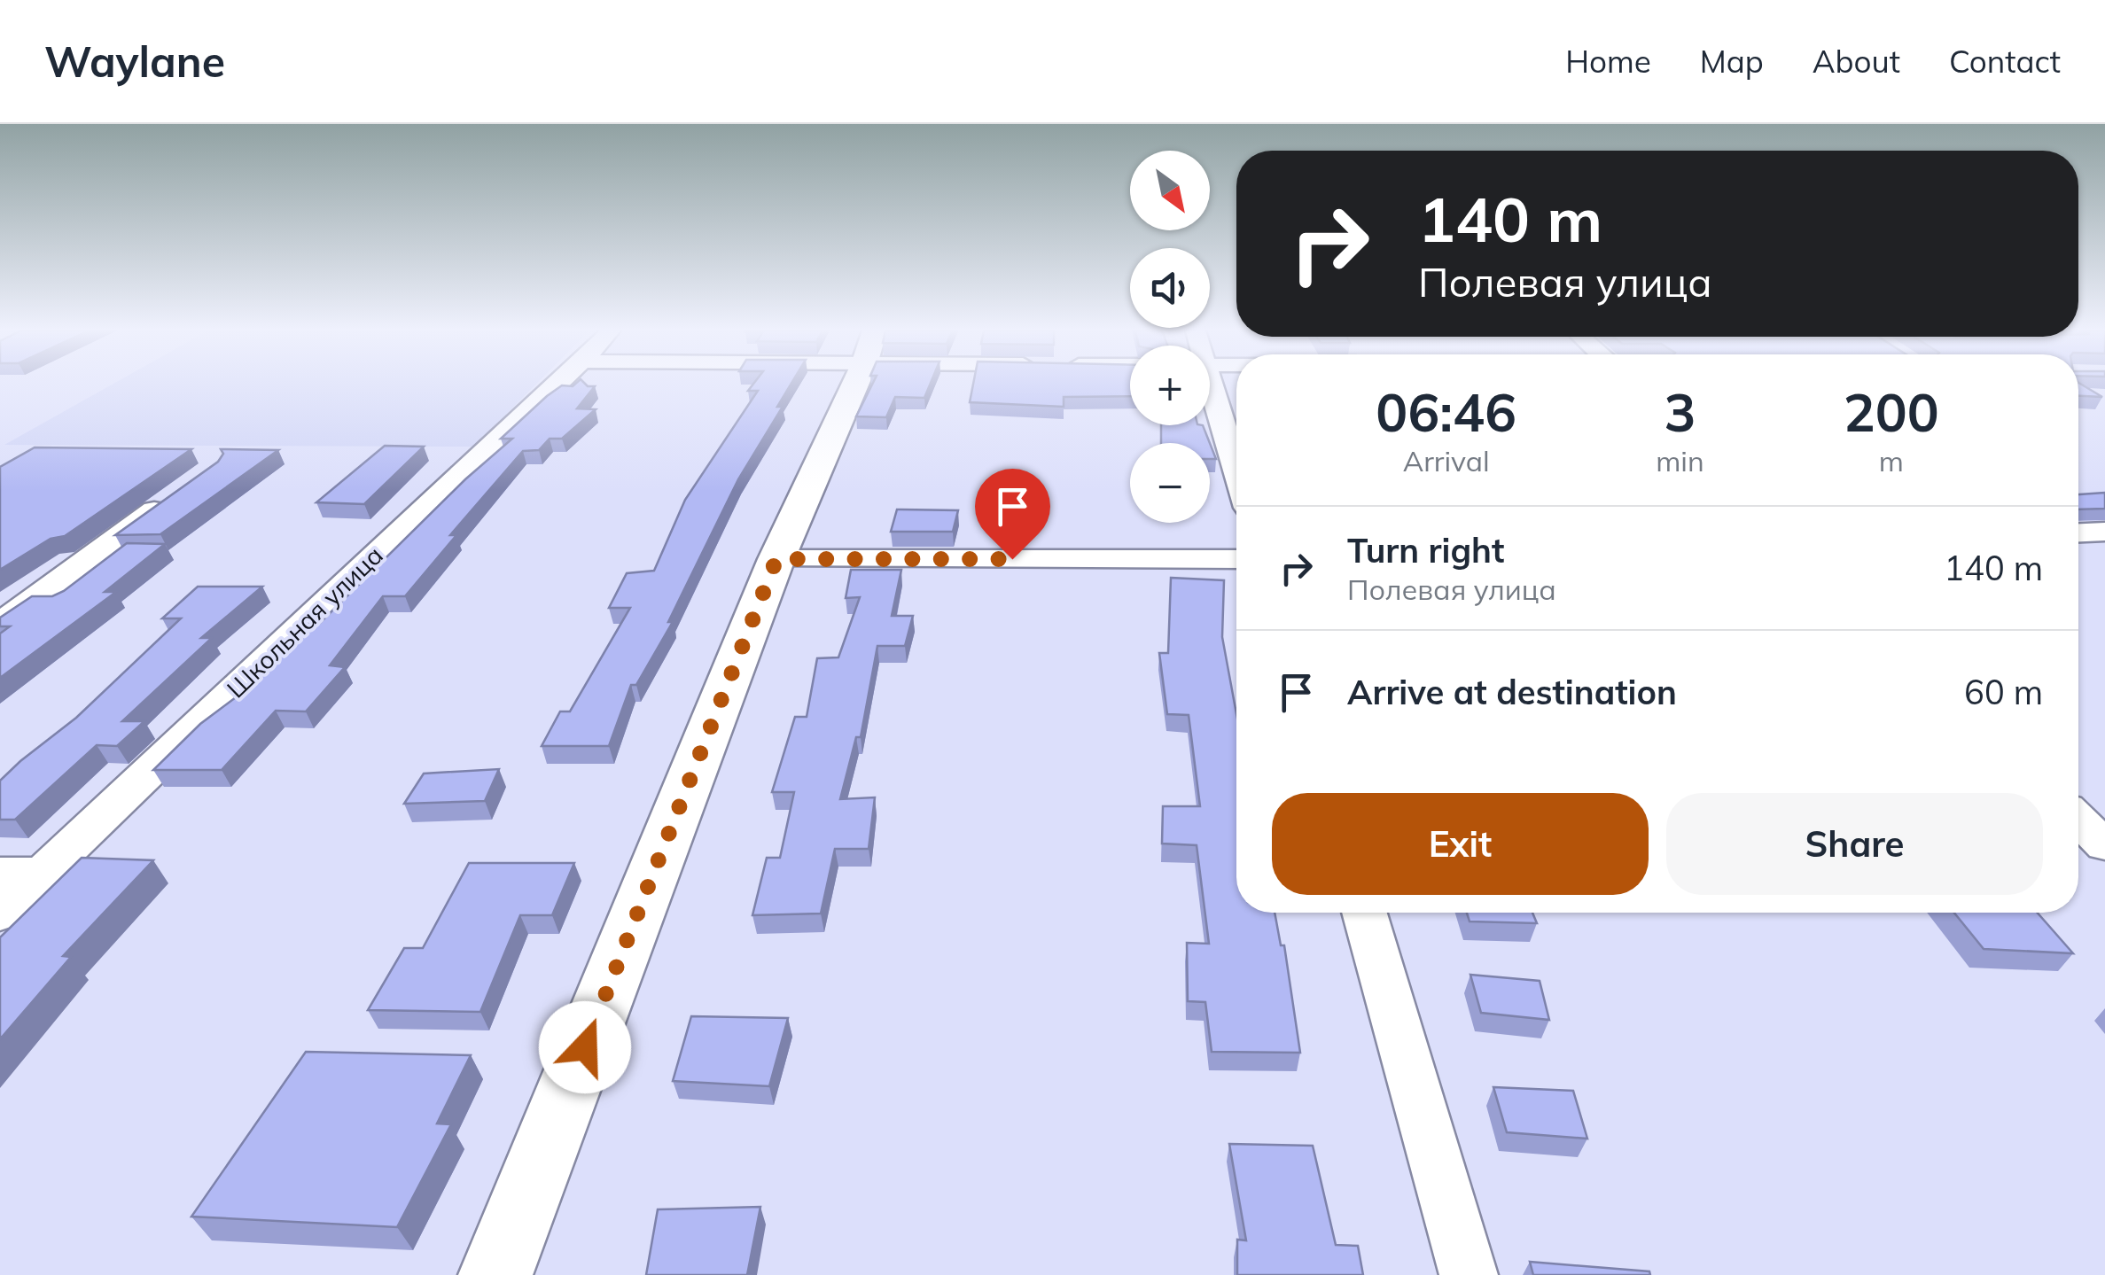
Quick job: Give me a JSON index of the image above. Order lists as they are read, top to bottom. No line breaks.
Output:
{"streets":{"street":["Школьная улица"]},"north":"bottom right","page":{"header":"Waylane","nav":["Home","Map","About","Contact"],"map_buttons":["+","−"],"turn":["140 m","Полевая улица"],"eta":["06:46","Arrival","3","min","200","m"],"list":[{"name":"Turn right","note":"Полевая улица","value":"140 m"},{"name":"Arrive at destination","value":"60 m"}],"buttons":["Exit","Share"]}}
